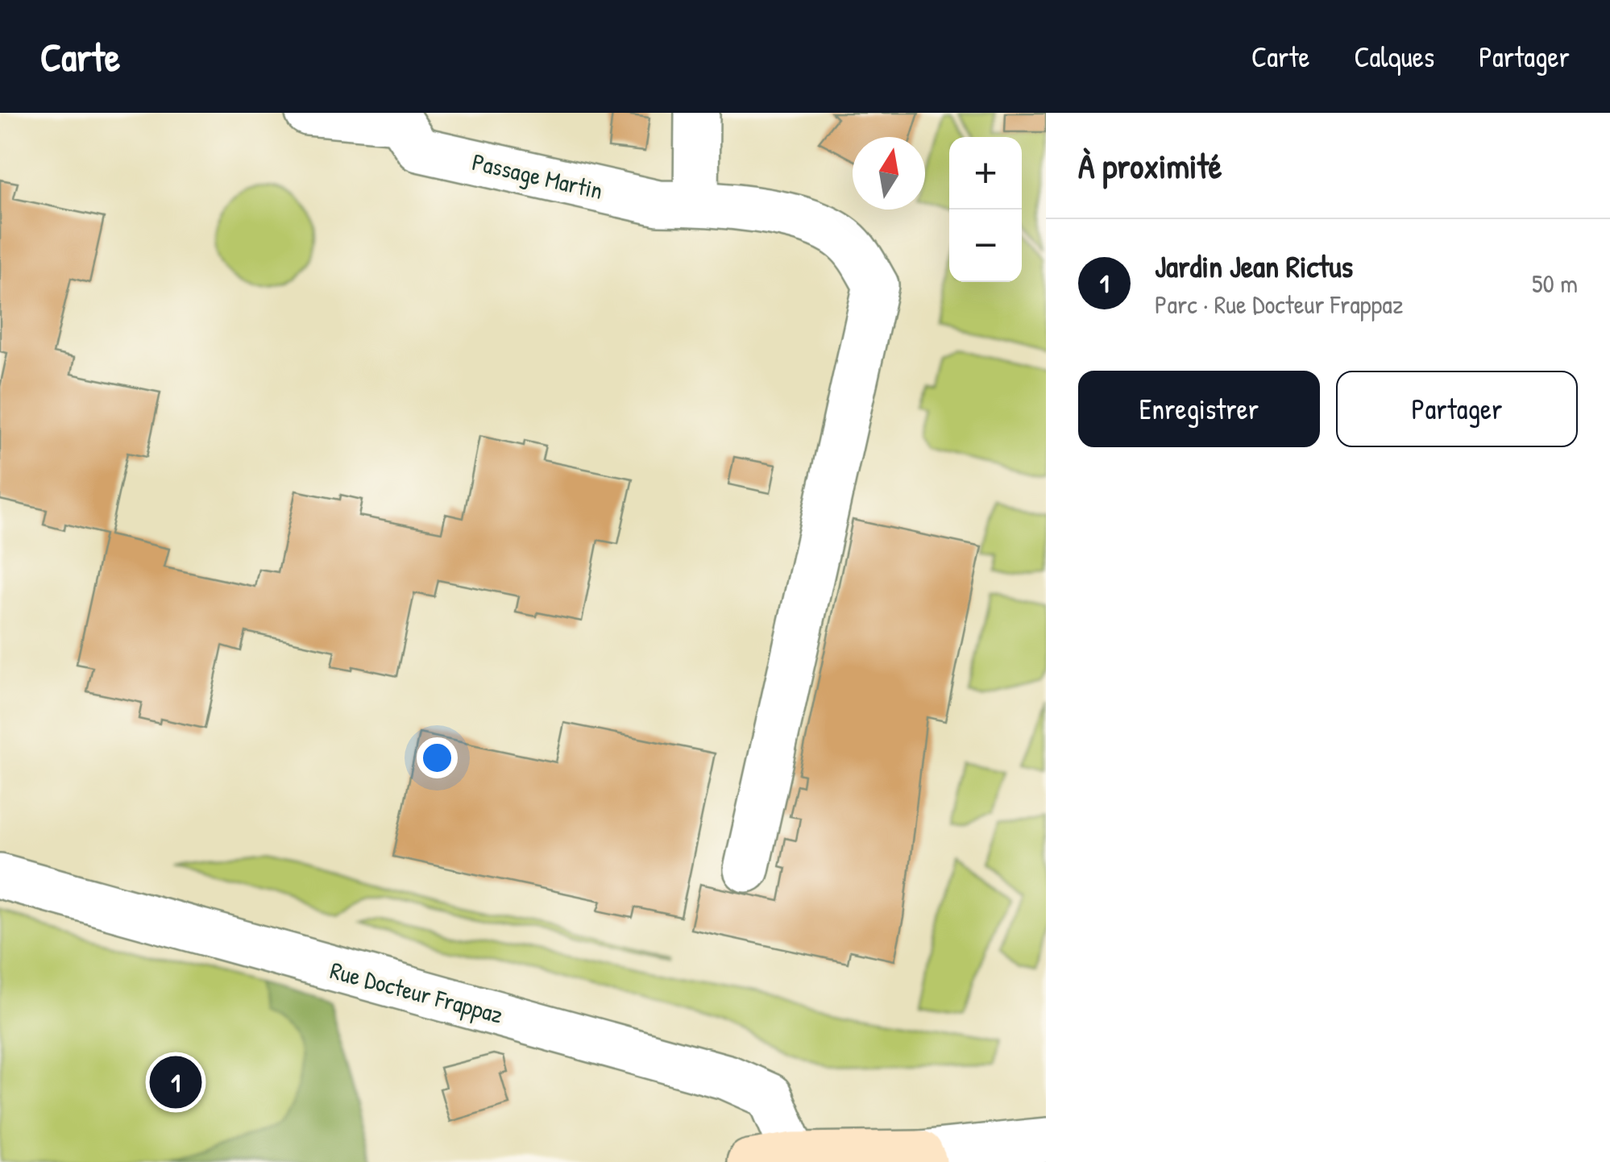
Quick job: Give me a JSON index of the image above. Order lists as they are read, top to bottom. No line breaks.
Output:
{"streets":{"street":["Passage Martin","Rue Docteur Frappaz"]},"north":"top","page":{"header":"Carte","nav":["Carte","Calques","Partager"],"heading":"À proximité","map_buttons":["+","−"],"list":[{"mark":"1","name":"Jardin Jean Rictus","note":"Parc · Rue Docteur Frappaz","value":"50 m"}],"buttons":["Enregistrer","Partager"],"pins":"1"}}
